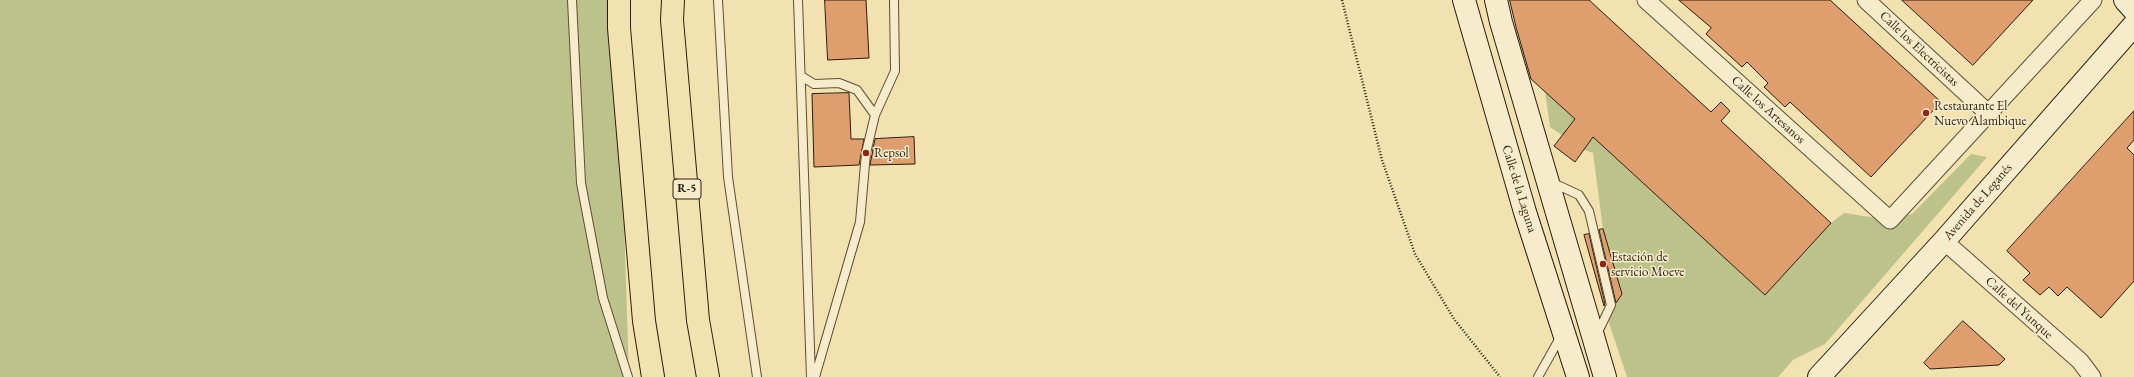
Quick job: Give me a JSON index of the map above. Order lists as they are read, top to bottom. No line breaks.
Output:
{"streets":{"highway":["R-5"],"street":["Calle los Electricistas","Calle los Artesanos","Calle de la Laguna","Avenida de Leganés","Calle del Yunque"]},"crossings":[["Calle los Electricistas","Calle los Artesanos"],["Avenida de Leganés","Calle del Yunque"]],"places":["Restaurante El Nuevo Alambique","Repsol","Estación de servicio Moeve"]}
